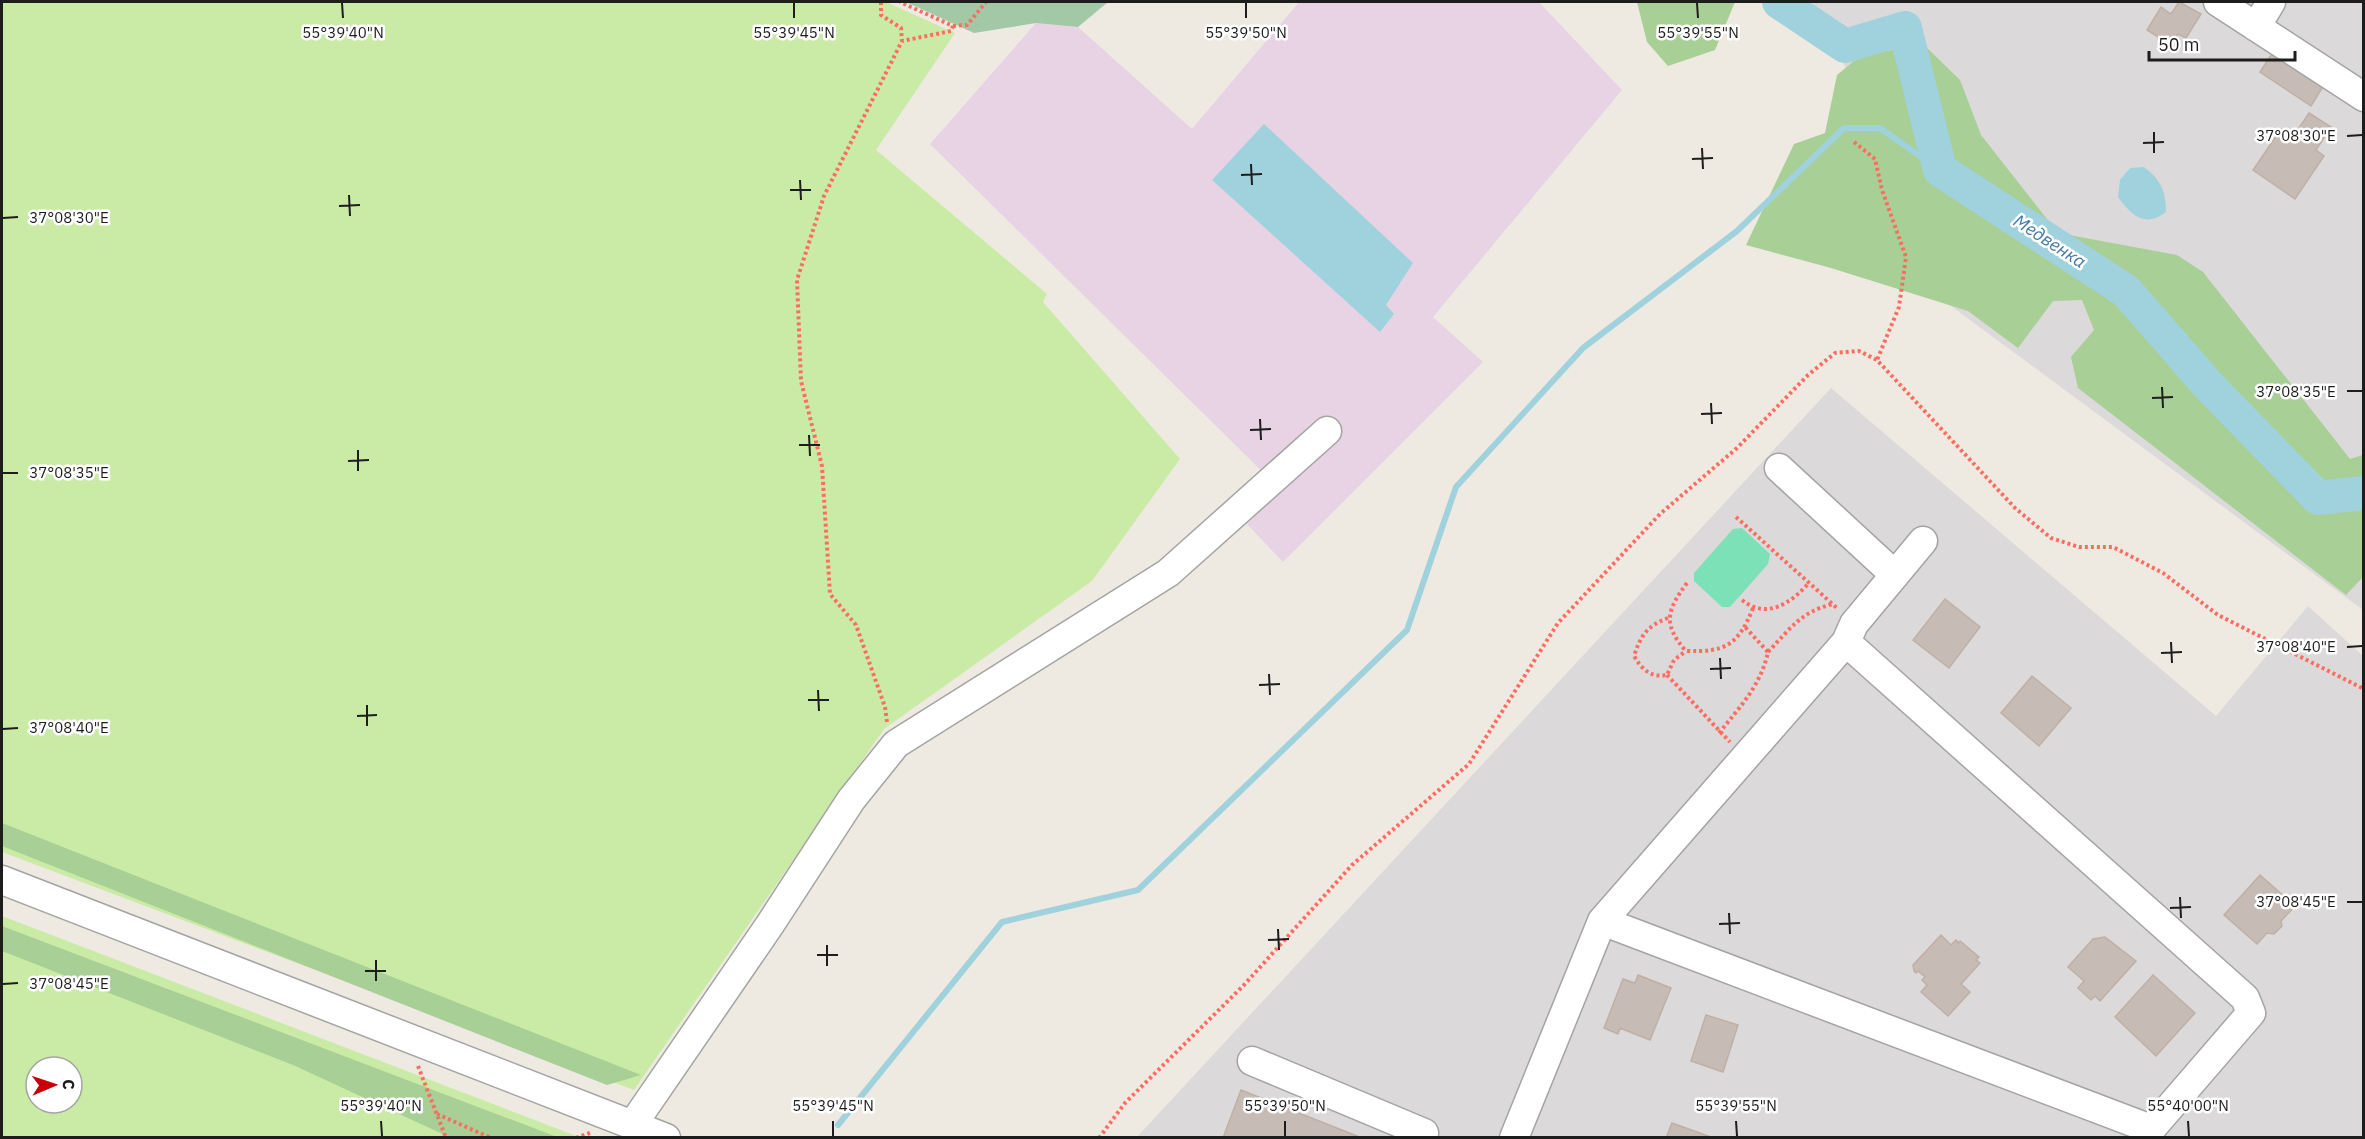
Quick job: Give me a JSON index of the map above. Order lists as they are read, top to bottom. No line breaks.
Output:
{"water":["Медвенка"],"scale_bar":"50 m","north":"right","coordinates":["55°39'40\"N","55°39'45\"N","55°39'50\"N","55°39'55\"N","37°08'30\"E","37°08'35\"E","37°08'40\"E","37°08'45\"E","55°40'00\"N"]}
